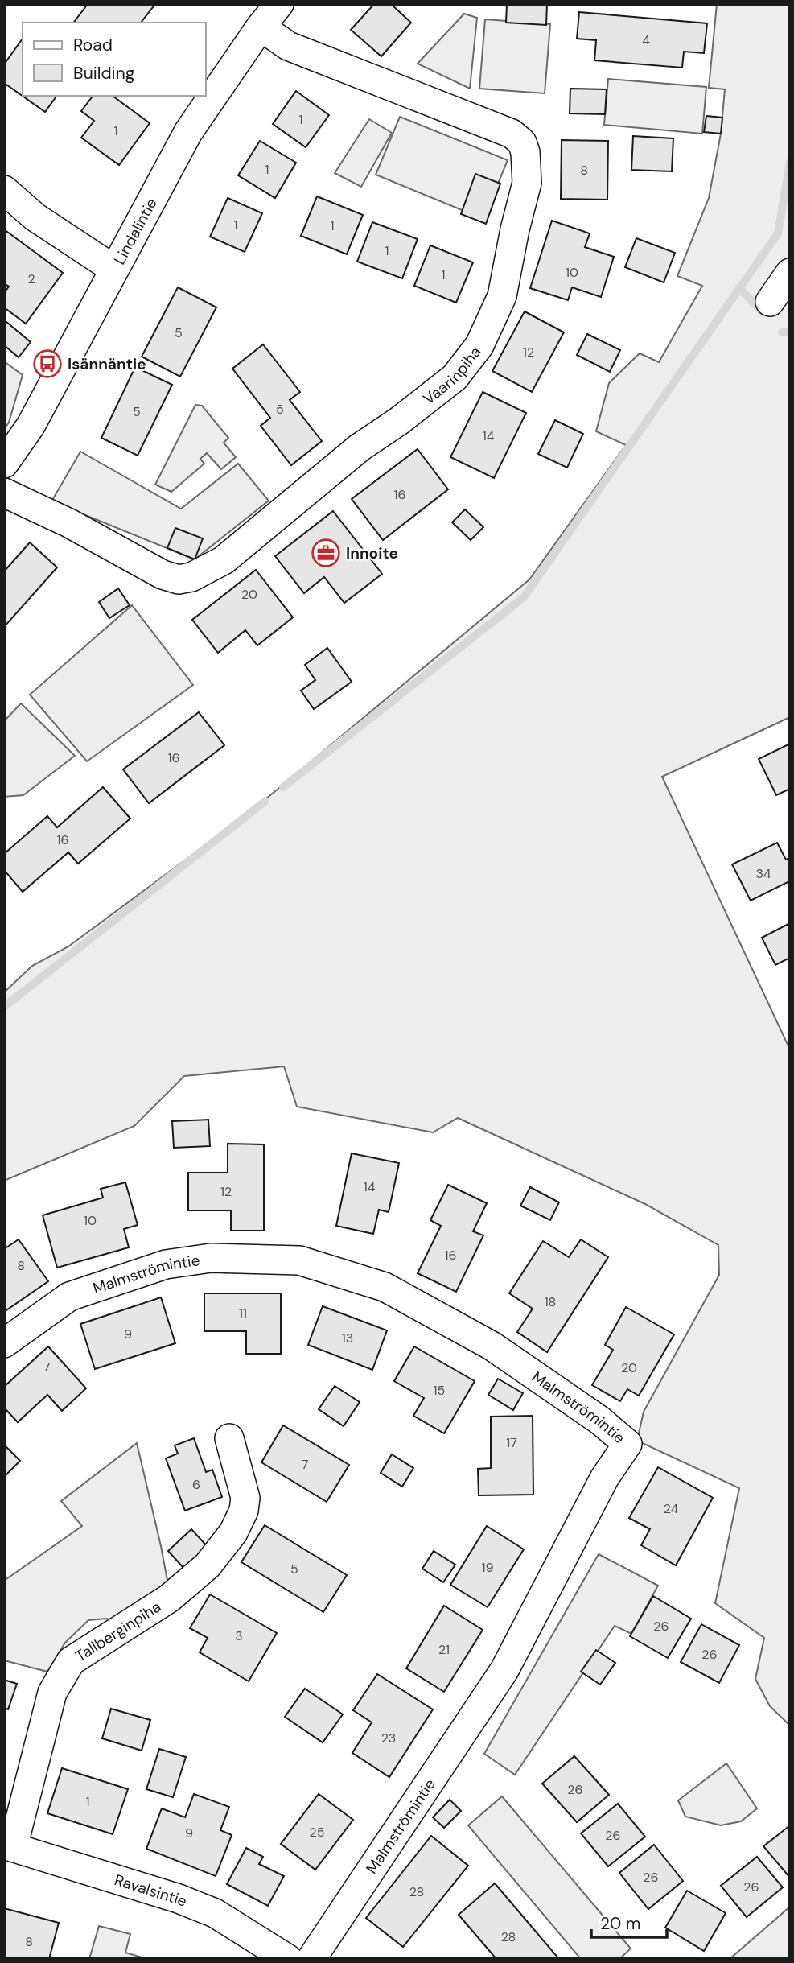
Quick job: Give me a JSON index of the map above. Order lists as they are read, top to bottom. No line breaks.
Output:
{"streets":{"street":["Lindalintie","Vaarinpiha","Malmströmintie","Tallberginpiha","Ravalsintie"]},"crossings":[["Lindalintie","Vaarinpiha"],["Tallberginpiha","Ravalsintie"]],"places":{"bus stop":["Isännäntie"],"office":["Innoite"]},"house_numbers":["4","1","1","1","8","1","1","1","10","1","2","5","12","5","5","14","16","20","16","16","34","14","12","10","16","8","18","11","9","13","7","20","15","17","7","6","24","19","5","26","3","21","26","23","26","1","25","9","26","26","26","28","28","8"],"legend":["Road","Building"],"scale_bar":"20 m"}
